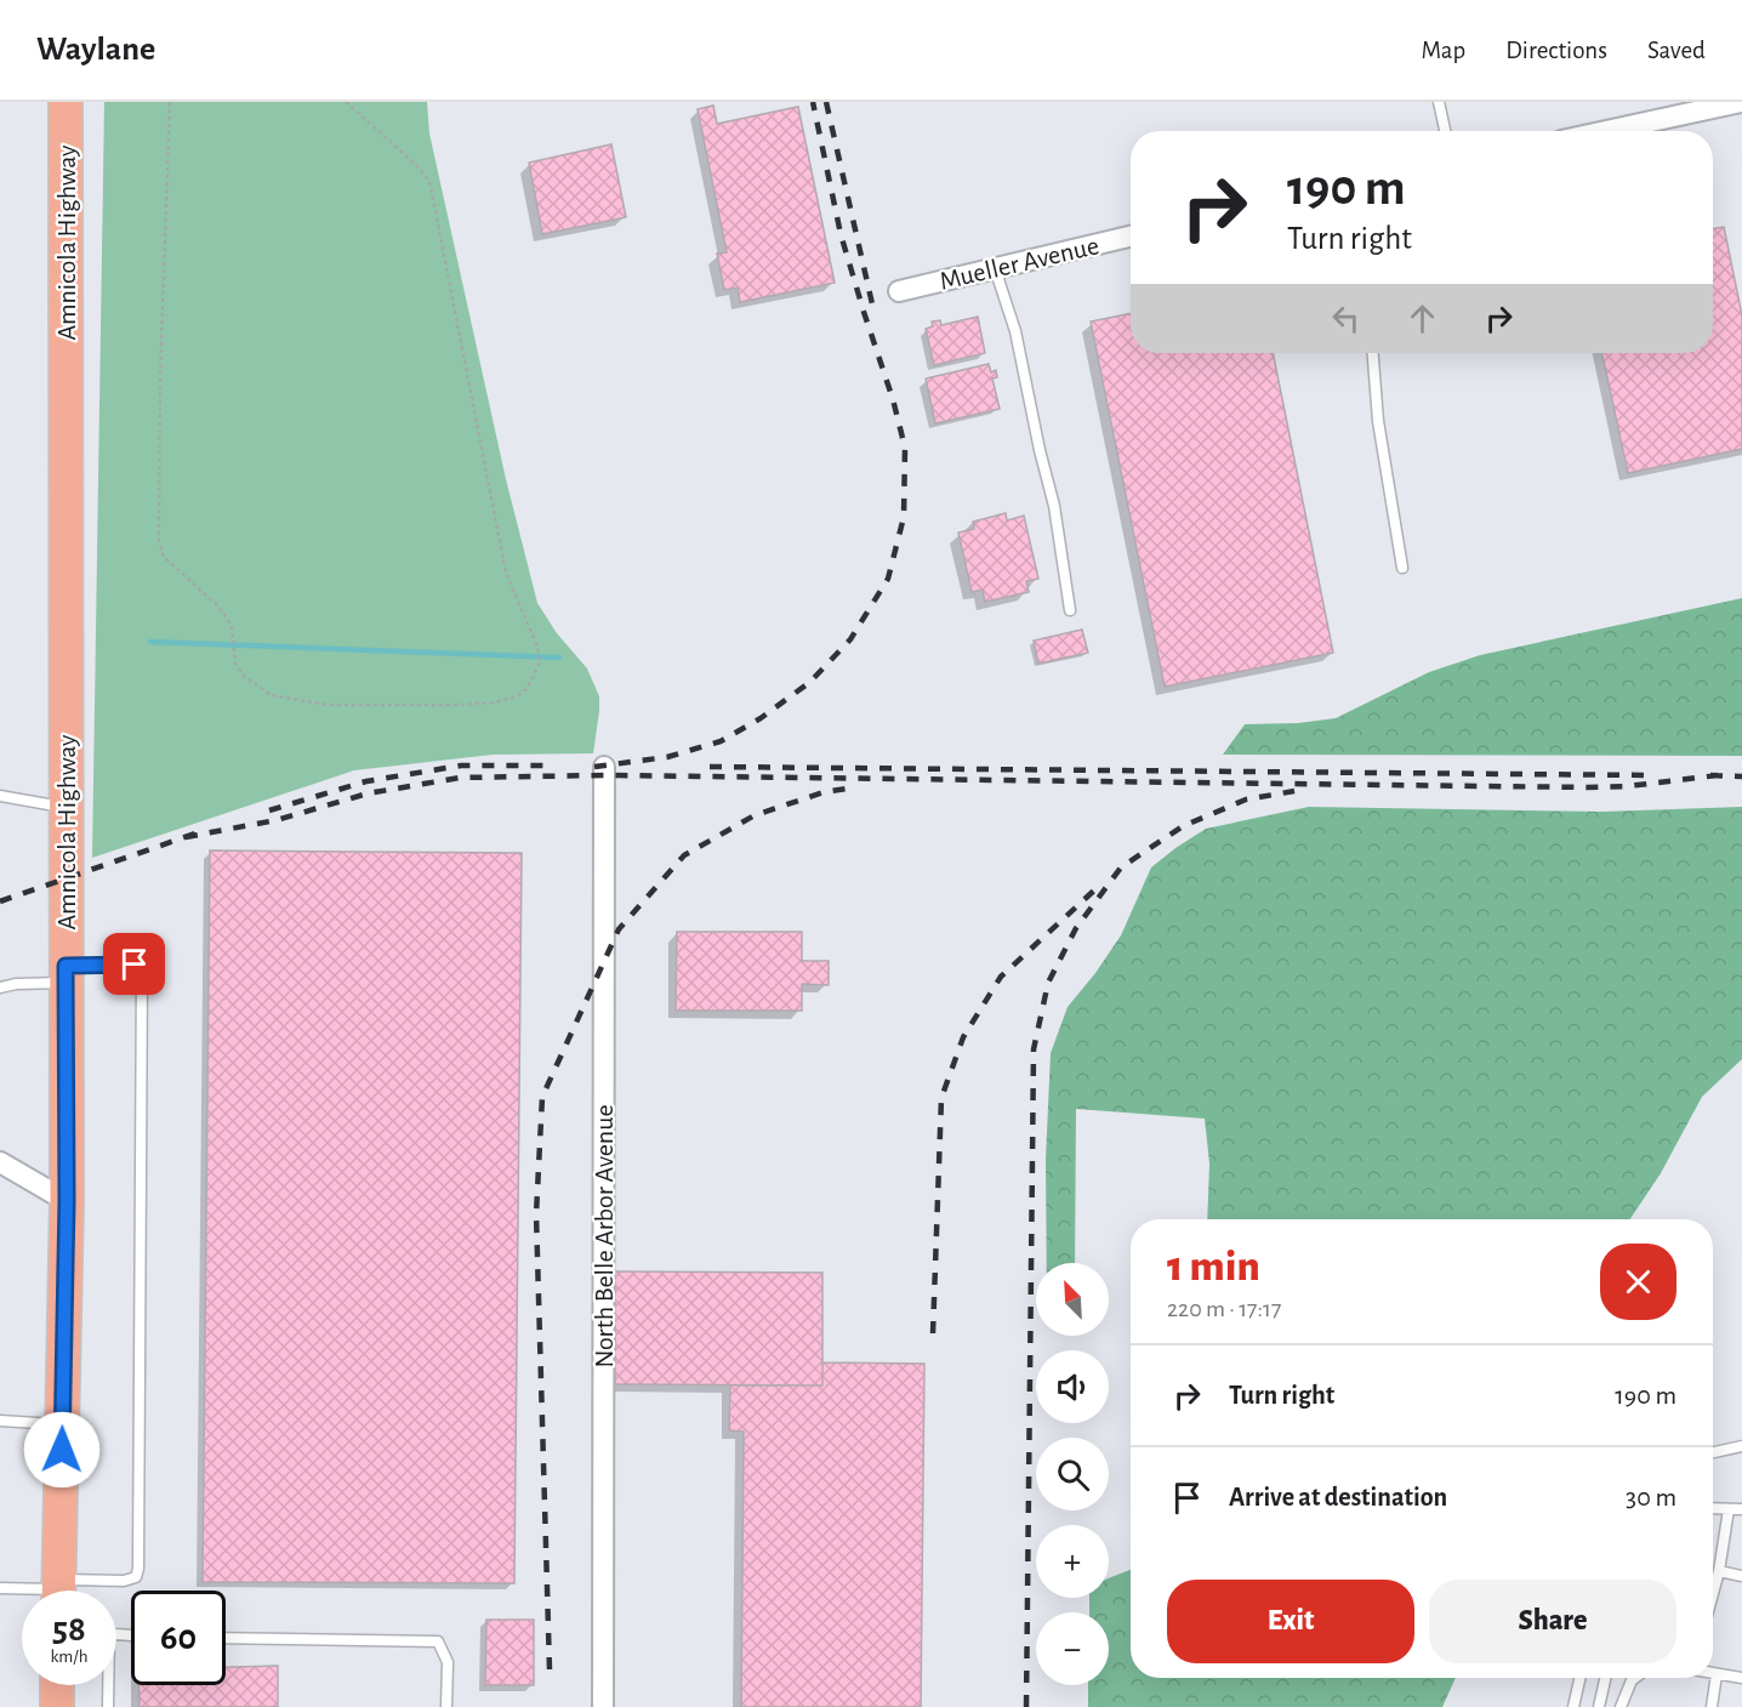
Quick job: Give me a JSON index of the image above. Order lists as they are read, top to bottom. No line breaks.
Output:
{"streets":{"main road":["Amnicola Highway"],"street":["Mueller Avenue","North Belle Arbor Avenue"]},"north":"top left","page":{"header":"Waylane","nav":["Map","Directions","Saved"],"turn":["190 m","Turn right"],"heading":["1 min","220 m · 17:17"],"map_buttons":["+","−"],"list":[{"name":"Turn right","value":"190 m"},{"name":"Arrive at destination","value":"30 m"}],"buttons":["Exit","Share"],"speed":"58 km/h","limit":"60"}}
